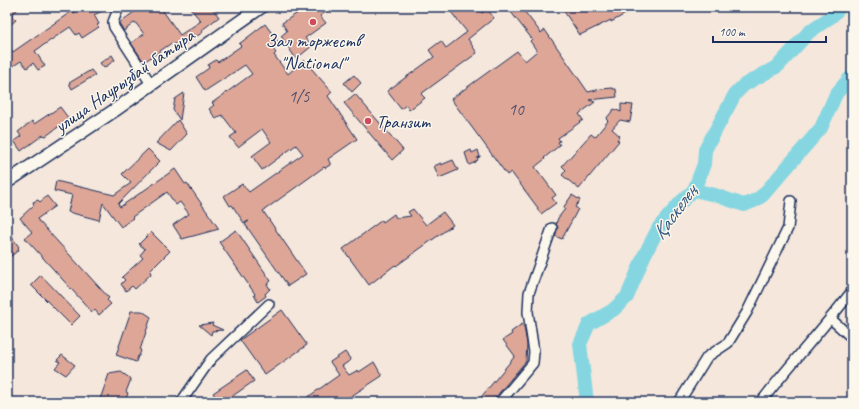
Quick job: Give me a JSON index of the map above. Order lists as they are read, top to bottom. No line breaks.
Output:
{"streets":{"main road":["улица Наурызбай батыра"]},"water":["Қаскелең"],"places":["Зал торжеств \"National\"","Транзит"],"house_numbers":["1/5","10"],"scale_bar":"100 m"}
